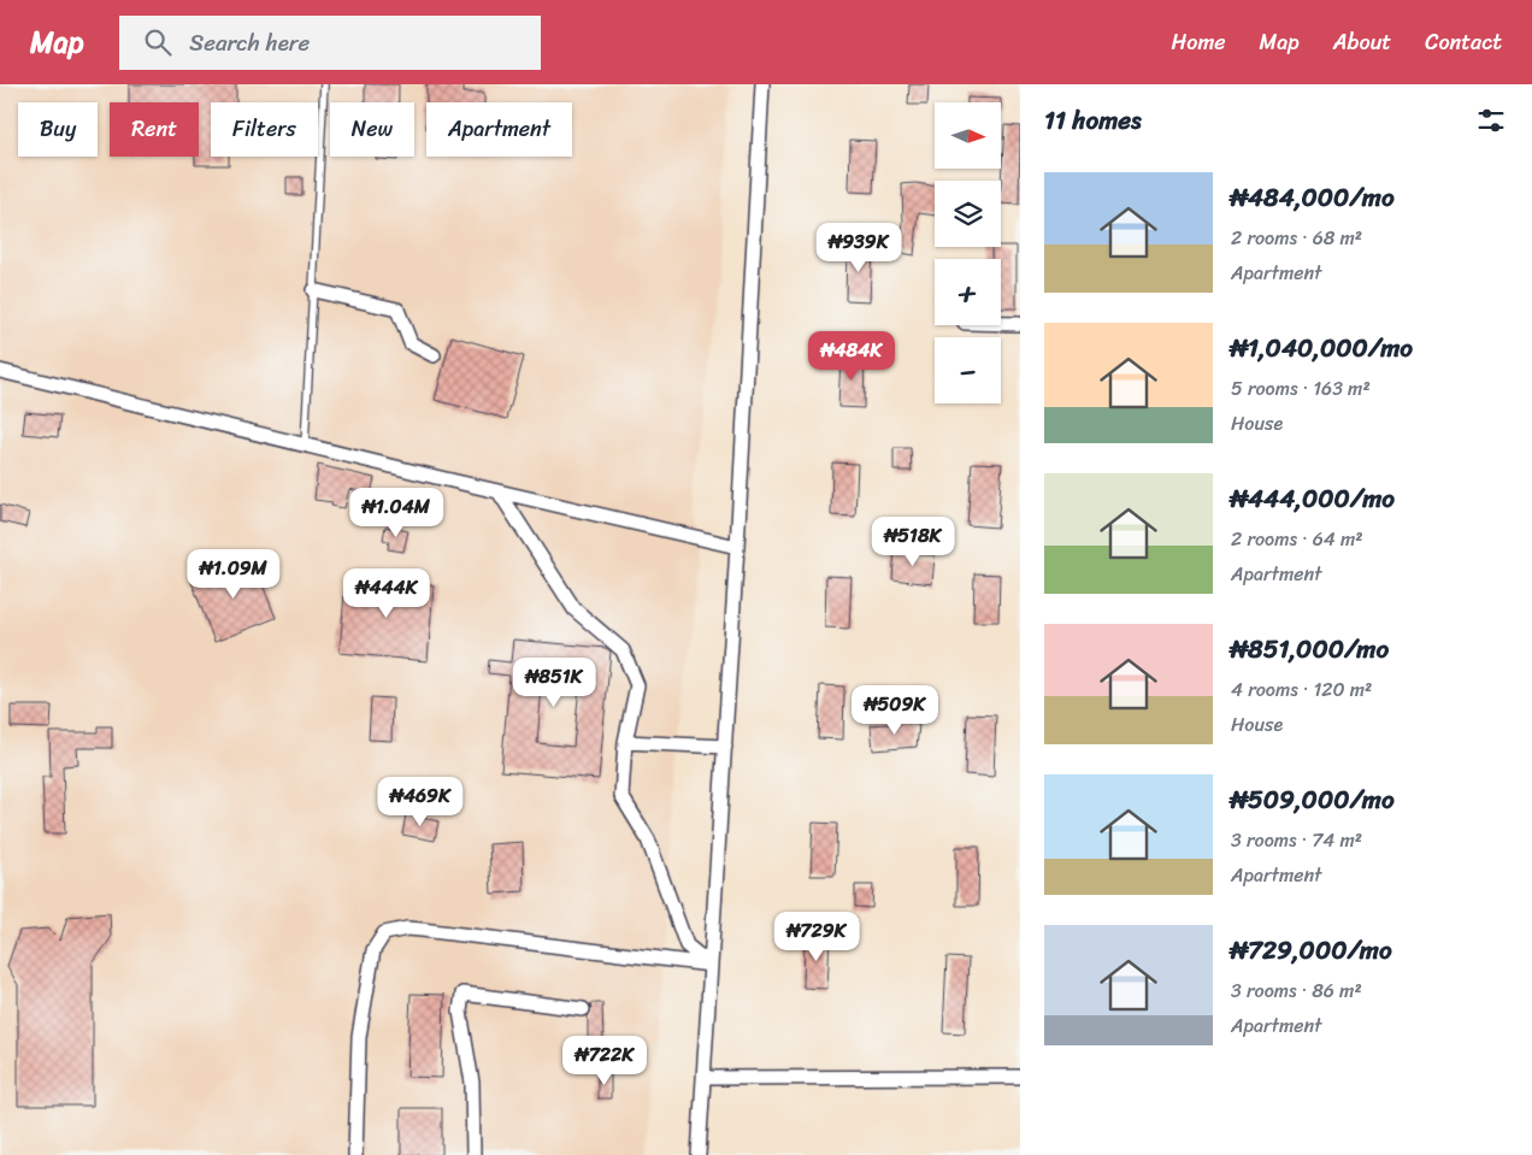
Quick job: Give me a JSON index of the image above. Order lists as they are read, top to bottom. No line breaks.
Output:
{"north":"right","page":{"header":"Map","search":"Search here","nav":["Home","Map","About","Contact"],"heading":"11 homes","map_buttons":["+","−"],"chip":["Buy","Rent","Filters","New","Apartment"],"list":[{"name":"₦484,000/mo","note":"2 rooms · 68 m² · Apartment"},{"name":"₦1,040,000/mo","note":"5 rooms · 163 m² · House"},{"name":"₦444,000/mo","note":"2 rooms · 64 m² · Apartment"},{"name":"₦851,000/mo","note":"4 rooms · 120 m² · House"},{"name":"₦509,000/mo","note":"3 rooms · 74 m² · Apartment"},{"name":"₦729,000/mo","note":"3 rooms · 86 m² · Apartment"}],"price":["₦939K","₦484K","₦1.04M","₦518K","₦1.09M","₦444K","₦851K","₦509K","₦469K","₦729K","₦722K"]}}
